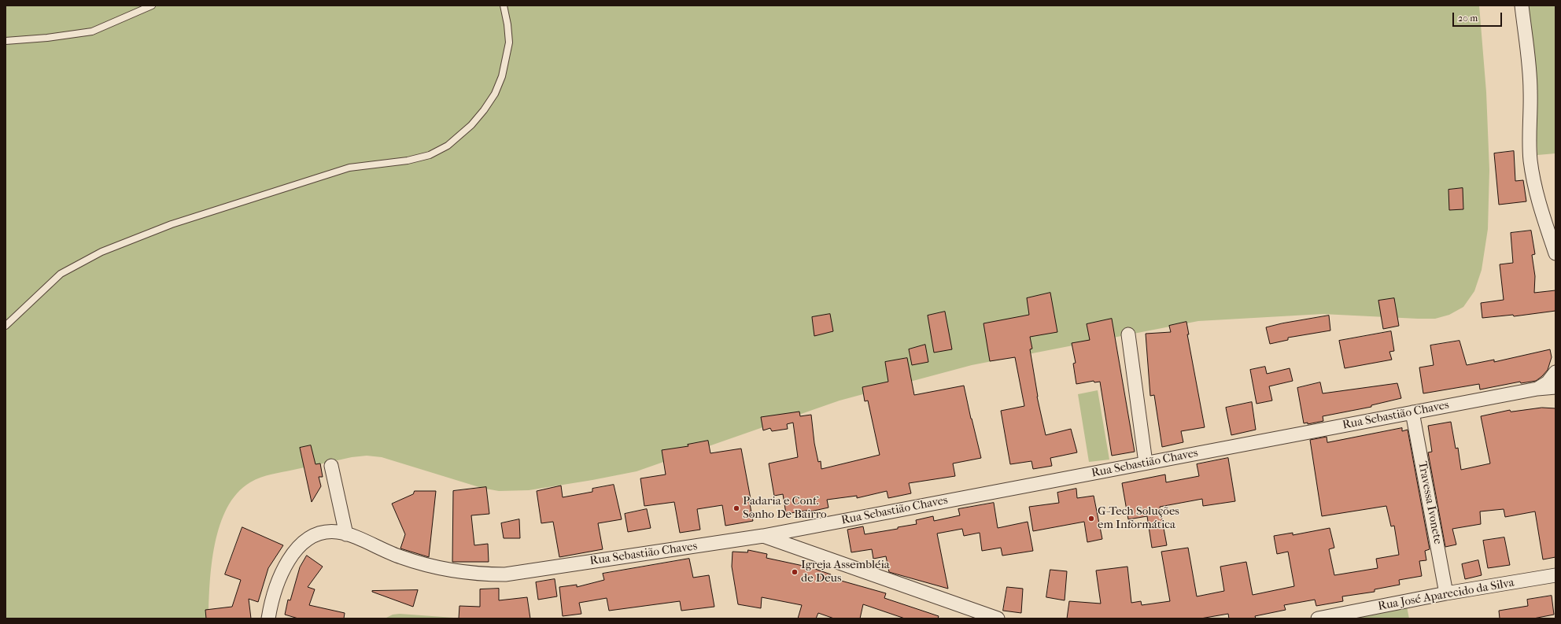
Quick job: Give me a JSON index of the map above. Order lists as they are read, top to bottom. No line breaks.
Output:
{"streets":{"street":["Rua Sebastião Chaves","Travessa Ivonete","Rua José Aparecido da Silva"]},"crossings":[["Rua Sebastião Chaves","Travessa Ivonete"],["Travessa Ivonete","Rua José Aparecido da Silva"]],"places":["Padaria e Conf. Sonho De Bairro","G-Tech Soluções em Informática","Igreja Assembléia de Deus"],"scale_bar":"20 m"}
